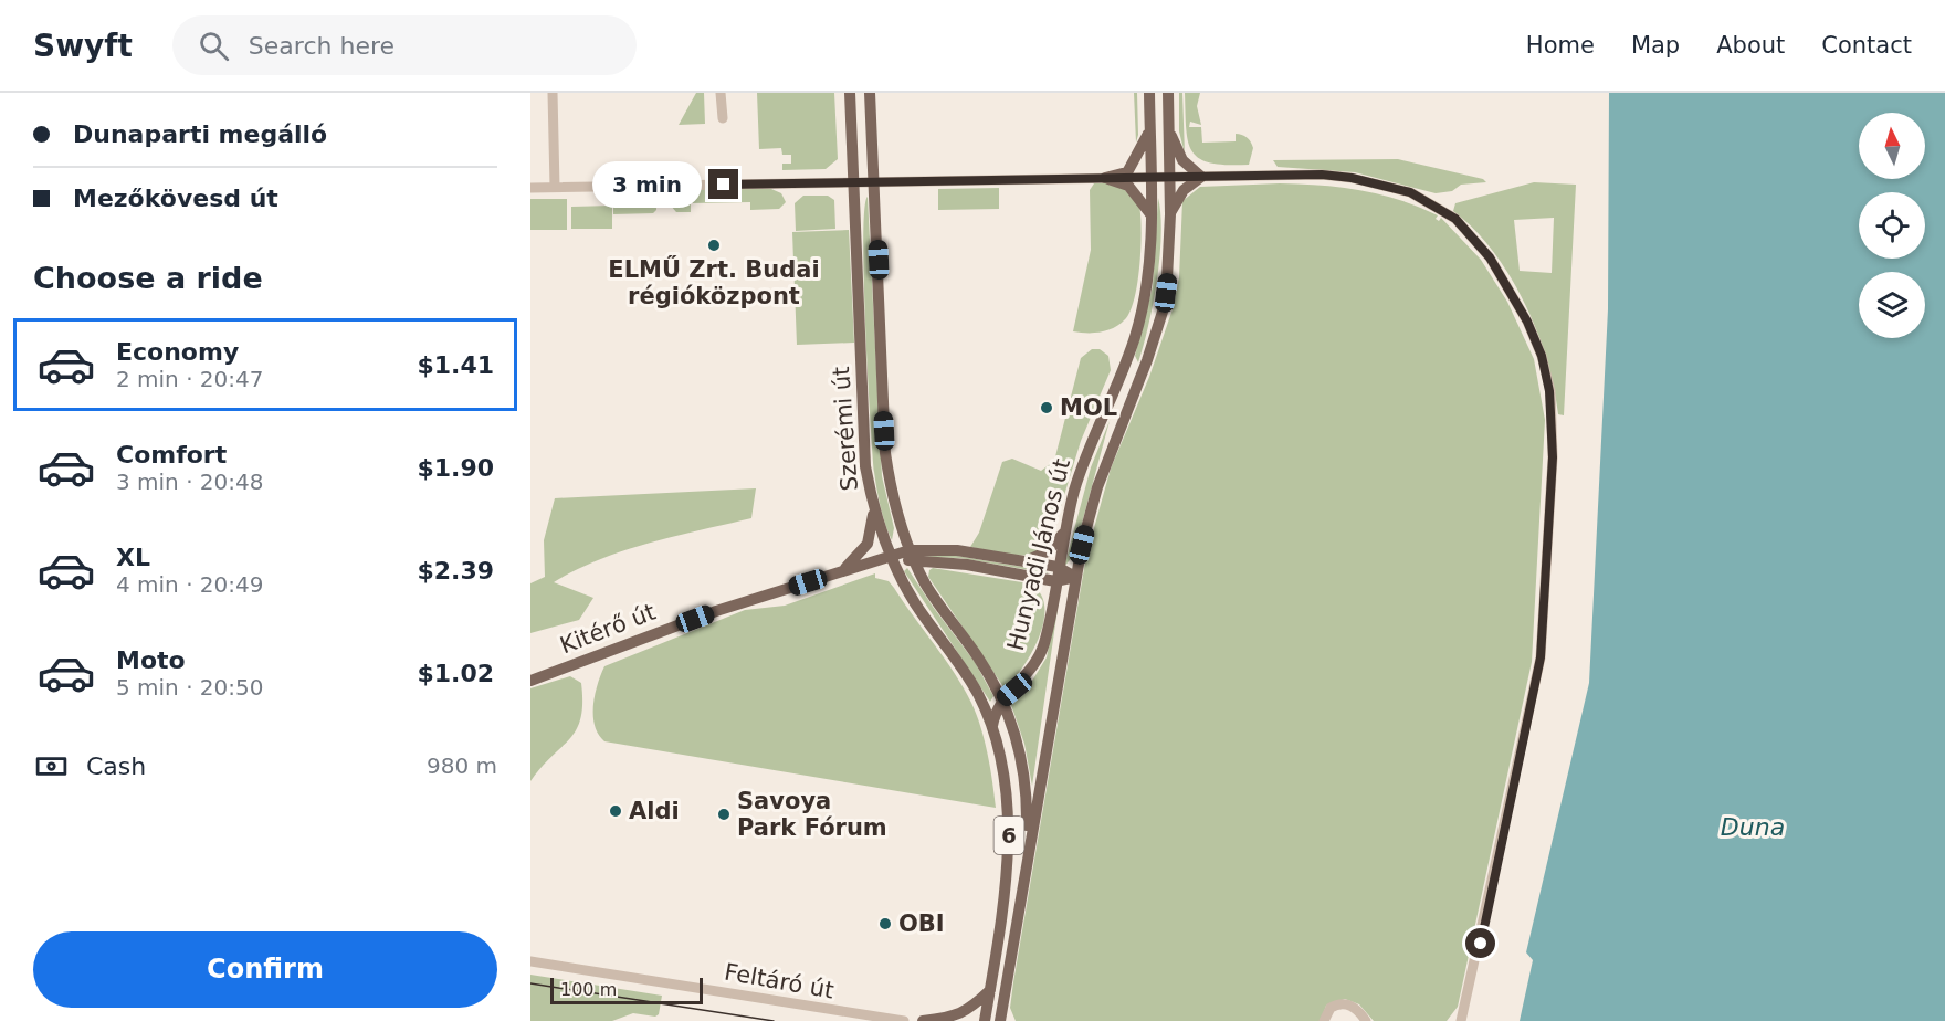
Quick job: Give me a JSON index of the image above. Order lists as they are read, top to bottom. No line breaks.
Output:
{"streets":{"main road":["Szerémi út","Hunyadi János út","Kitérő út","6"],"street":["Feltáró út"]},"crossings":[["Szerémi út","Hunyadi János út"],["Szerémi út","Kitérő út"],["Szerémi út","6"],["Hunyadi János út","Kitérő út"],["Hunyadi János út","6"]],"water":["Duna"],"places":["ELMŰ Zrt. Budai régióközpont","MOL","Aldi","Savoya Park Fórum","OBI"],"scale_bar":"100 m","north":"top","page":{"header":"Swyft","search":"Search here","nav":["Home","Map","About","Contact"],"banner":["Dunaparti megálló","Mezőkövesd út"],"bubble":"3 min","heading":"Choose a ride","list":[{"name":"Economy","note":"2 min · 20:47","value":"$1.41"},{"name":"Comfort","note":"3 min · 20:48","value":"$1.90"},{"name":"XL","note":"4 min · 20:49","value":"$2.39"},{"name":"Moto","note":"5 min · 20:50","value":"$1.02"}],"pay":["Cash","980 m"],"buttons":"Confirm","scale":"100 m"}}
